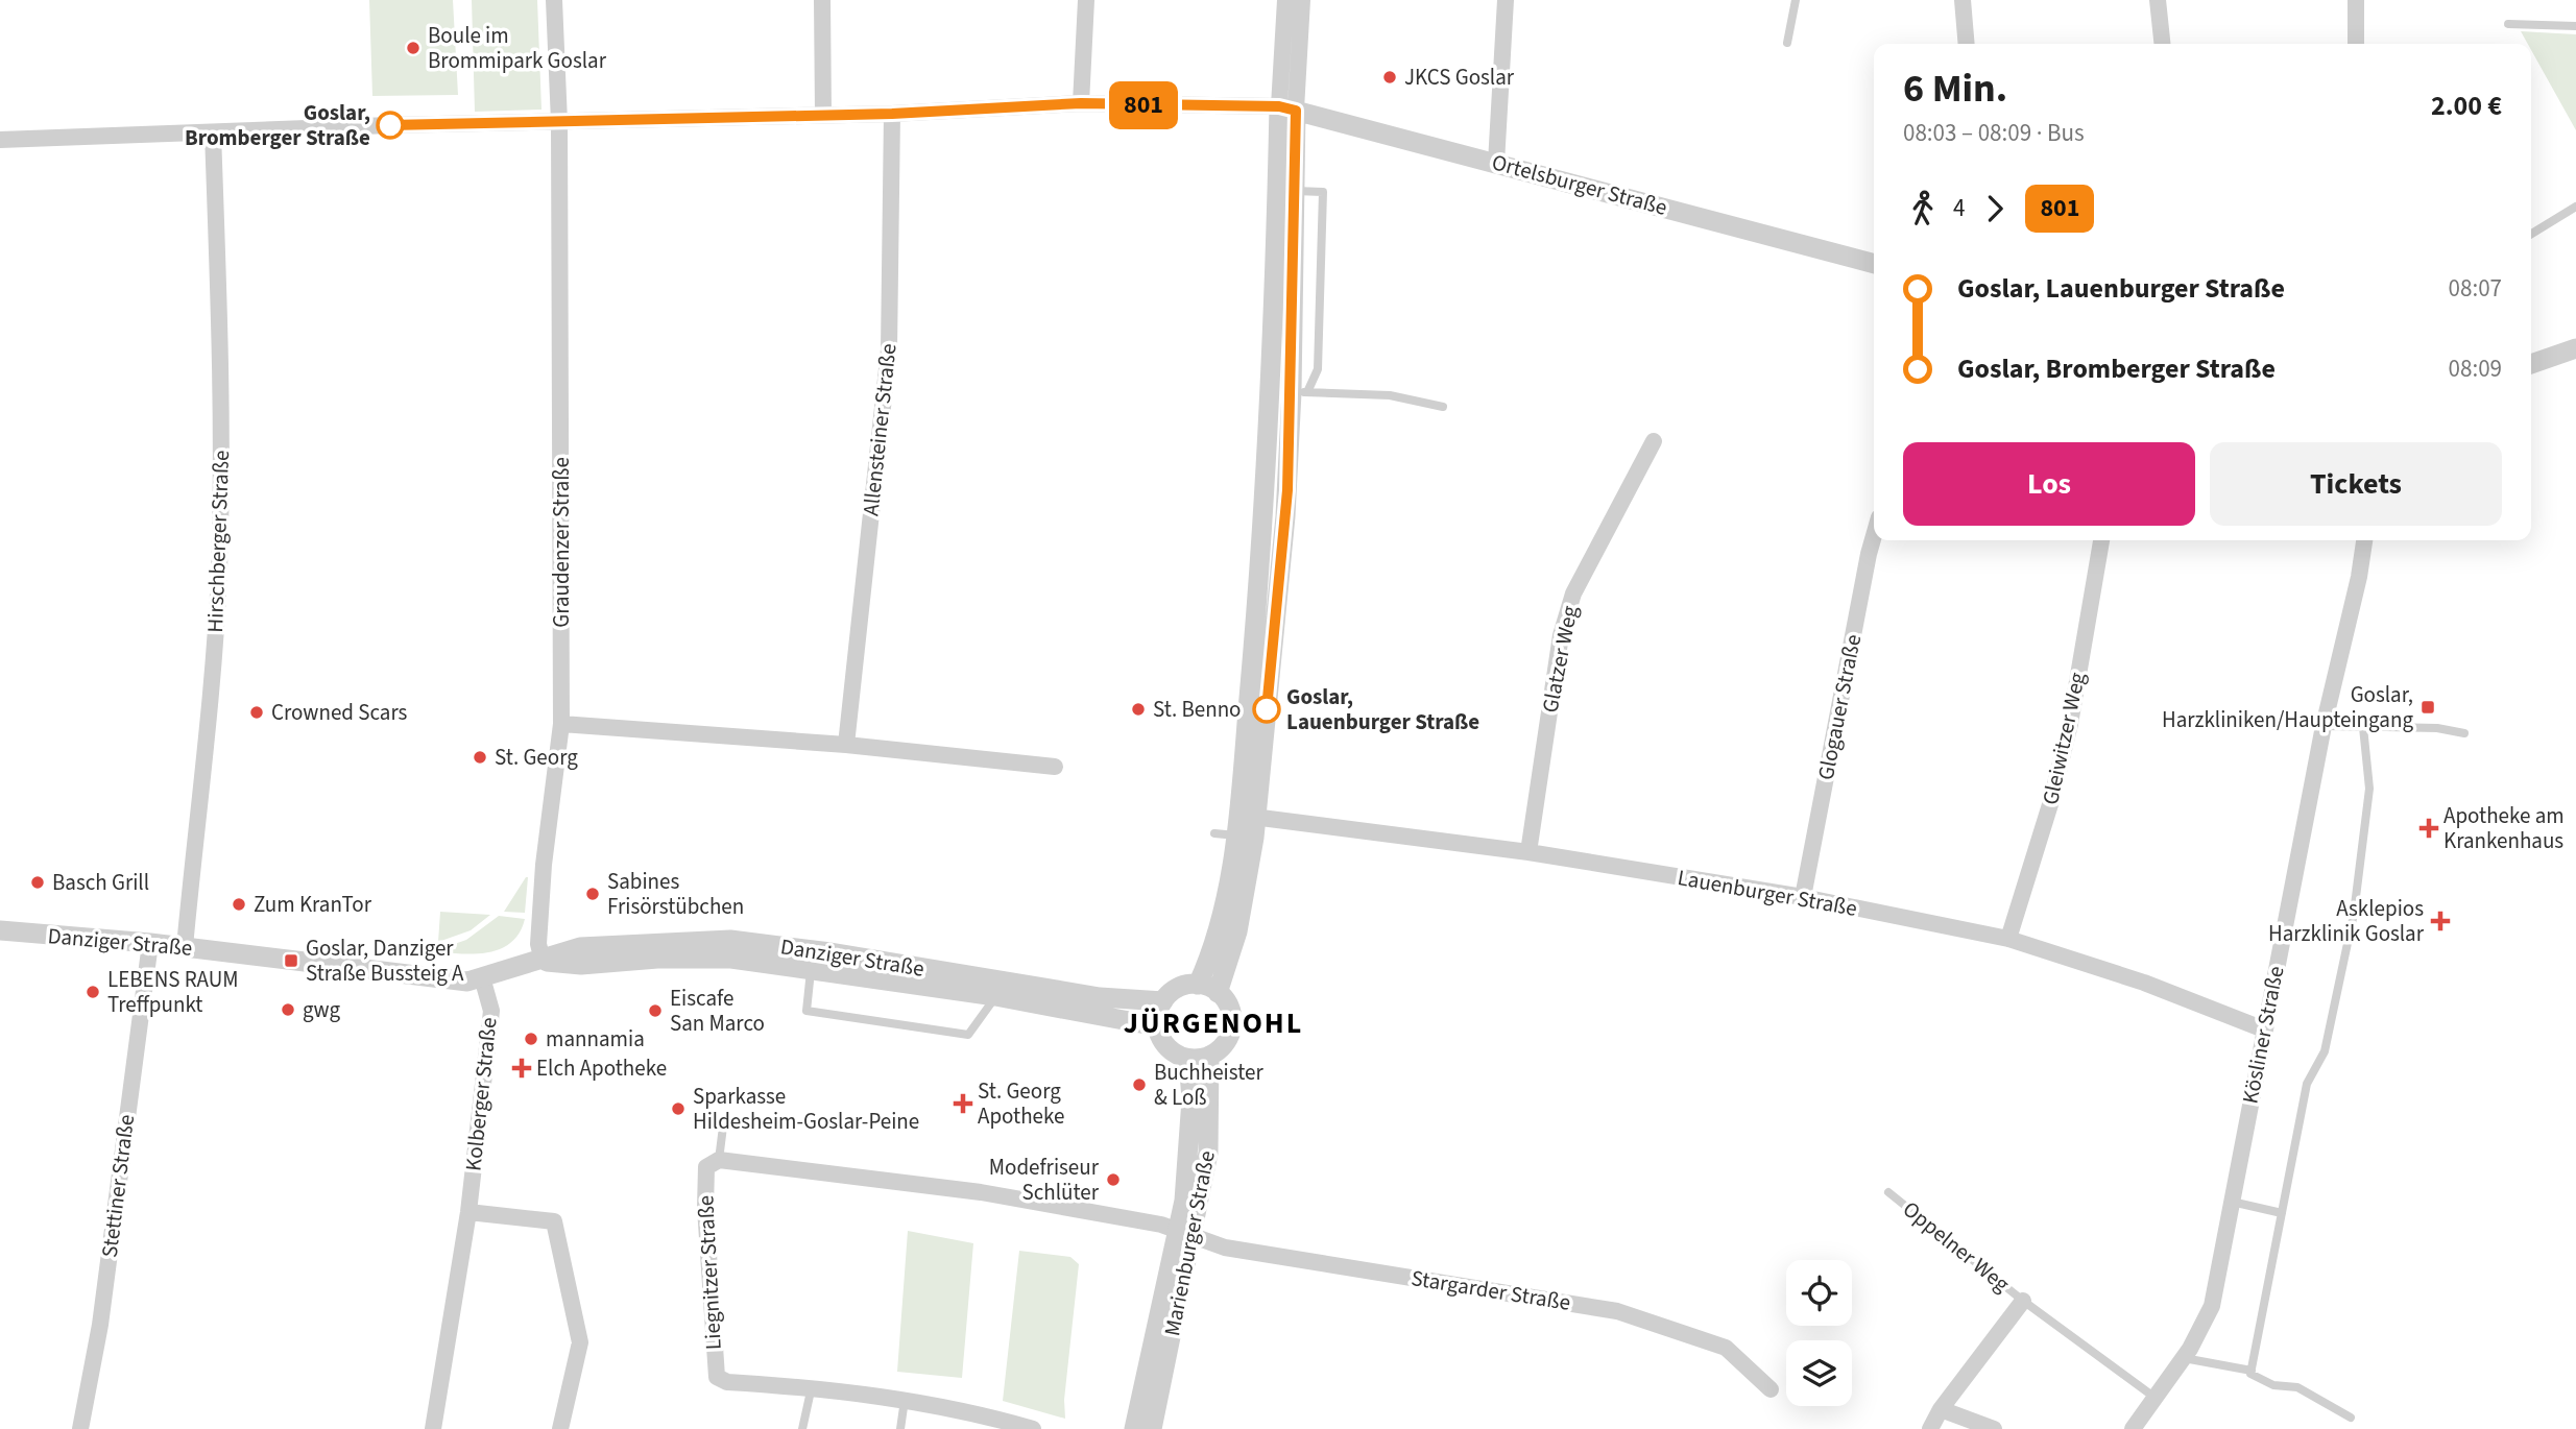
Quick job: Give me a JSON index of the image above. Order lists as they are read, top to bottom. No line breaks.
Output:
{"streets":{"street":["Ortelsburger Straße","Allensteiner Straße","Hirschberger Straße","Graudenzer Straße","Glatzer Weg","Glogauer Straße","Gleiwitzer Weg","Lauenburger Straße","Danziger Straße","Kösliner Straße","Kolberger Straße","Stettiner Straße","Marienburger Straße","Oppelner Weg","Liegnitzer Straße","Stargarder Straße"]},"crossings":[["Hirschberger Straße","Danziger Straße"],["Graudenzer Straße","Danziger Straße"],["Glatzer Weg","Lauenburger Straße"],["Glogauer Straße","Lauenburger Straße"],["Gleiwitzer Weg","Lauenburger Straße"],["Lauenburger Straße","Kösliner Straße"],["Danziger Straße","Kolberger Straße"],["Danziger Straße","Stettiner Straße"],["Danziger Straße","Marienburger Straße"],["Kösliner Straße","Oppelner Weg"],["Marienburger Straße","Stargarder Straße"]],"districts":["JÜRGENOHL"],"places":{"other":["Boule im Brommipark Goslar","JKCS Goslar","Goslar, Bromberger Straße","St. Benno","Goslar, Lauenburger Straße","Crowned Scars","St. Georg","Basch Grill","Sabines Frisörstübchen","Zum KranTor","LEBENS RAUM Treffpunkt","gwg","Eiscafe San Marco","mannamia","Buchheister & Loß","Sparkasse Hildesheim-Goslar-Peine","Modefriseur Schlüter"],"transit":["Goslar, Harzkliniken/Haupteingang","Goslar, Danziger Straße Bussteig A"],"health":["Apotheke am Krankenhaus","Asklepios Harzklinik Goslar","Elch Apotheke","St. Georg Apotheke"]},"lines":["bus line 801"],"page":{"on_map":"801","heading":["6 Min.","08:03 – 08:09 · Bus","2.00 €"],"legs":["4","801"],"list":[{"name":"Goslar, Lauenburger Straße","value":"08:07"},{"name":"Goslar, Bromberger Straße","value":"08:09"}],"buttons":["Los","Tickets"]}}
